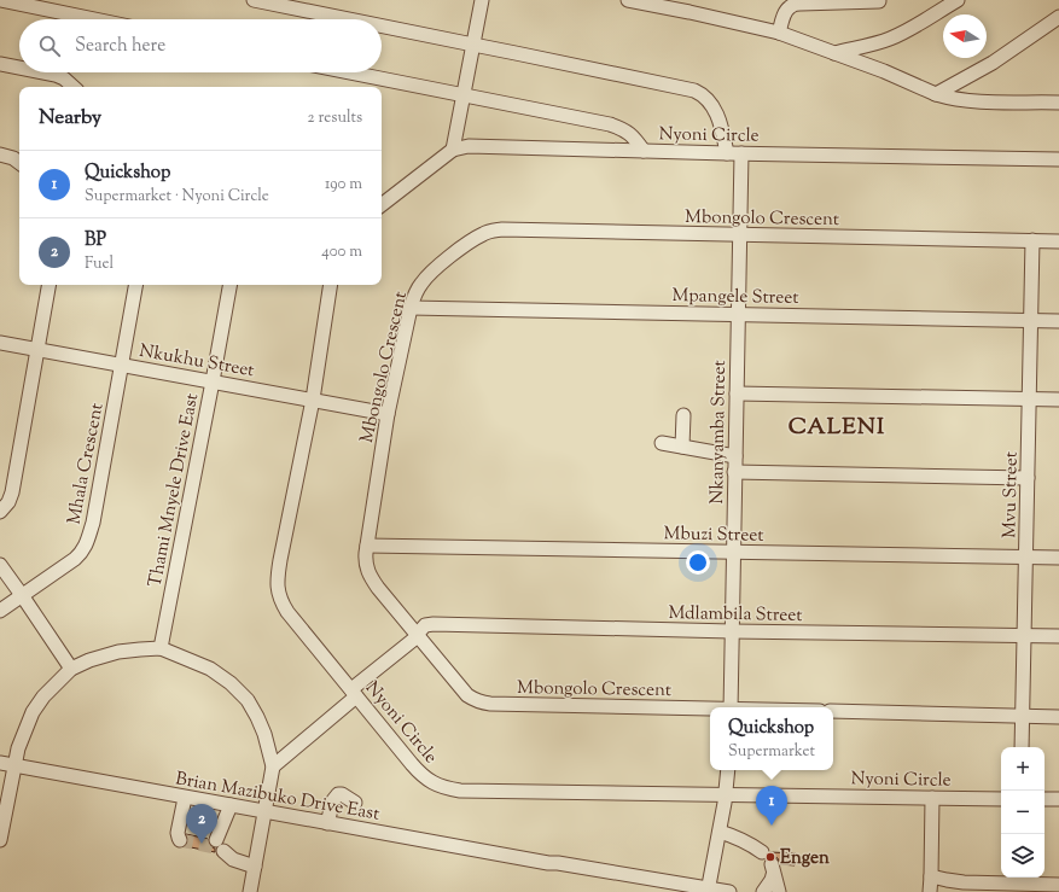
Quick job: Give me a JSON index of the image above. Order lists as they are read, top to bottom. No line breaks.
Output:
{"streets":{"street":["Nyoni Circle","Mbongolo Crescent","Mpangele Street","Nkukhu Street","Nkanyamba Street","Mhala Crescent","Thami Mnyele Drive East","Mvu Street","Mbuzi Street","Mdlambila Street","Brian Mazibuko Drive East"]},"crossings":[["Nyoni Circle","Nkukhu Street"],["Nyoni Circle","Nkanyamba Street"],["Mbongolo Crescent","Mpangele Street"],["Mbongolo Crescent","Nkukhu Street"],["Mbongolo Crescent","Nkanyamba Street"],["Mbongolo Crescent","Mvu Street"],["Mbongolo Crescent","Mbuzi Street"],["Mbongolo Crescent","Mdlambila Street"],["Mpangele Street","Nkanyamba Street"],["Mpangele Street","Mvu Street"],["Nkukhu Street","Mhala Crescent"],["Nkukhu Street","Thami Mnyele Drive East"],["Nkanyamba Street","Mbuzi Street"],["Nkanyamba Street","Mdlambila Street"],["Mvu Street","Mbuzi Street"],["Mvu Street","Mdlambila Street"]],"districts":["CALENI"],"places":["Engen"],"north":"left","page":{"search":"Search here","heading":["Nearby","2 results"],"list":[{"mark":"1","name":"Quickshop","note":"Supermarket · Nyoni Circle","value":"190 m"},{"mark":"2","name":"BP","note":"Fuel","value":"400 m"}],"popup":["Quickshop","Supermarket"],"map_buttons":["+","−"],"pins":["1","2"]}}
